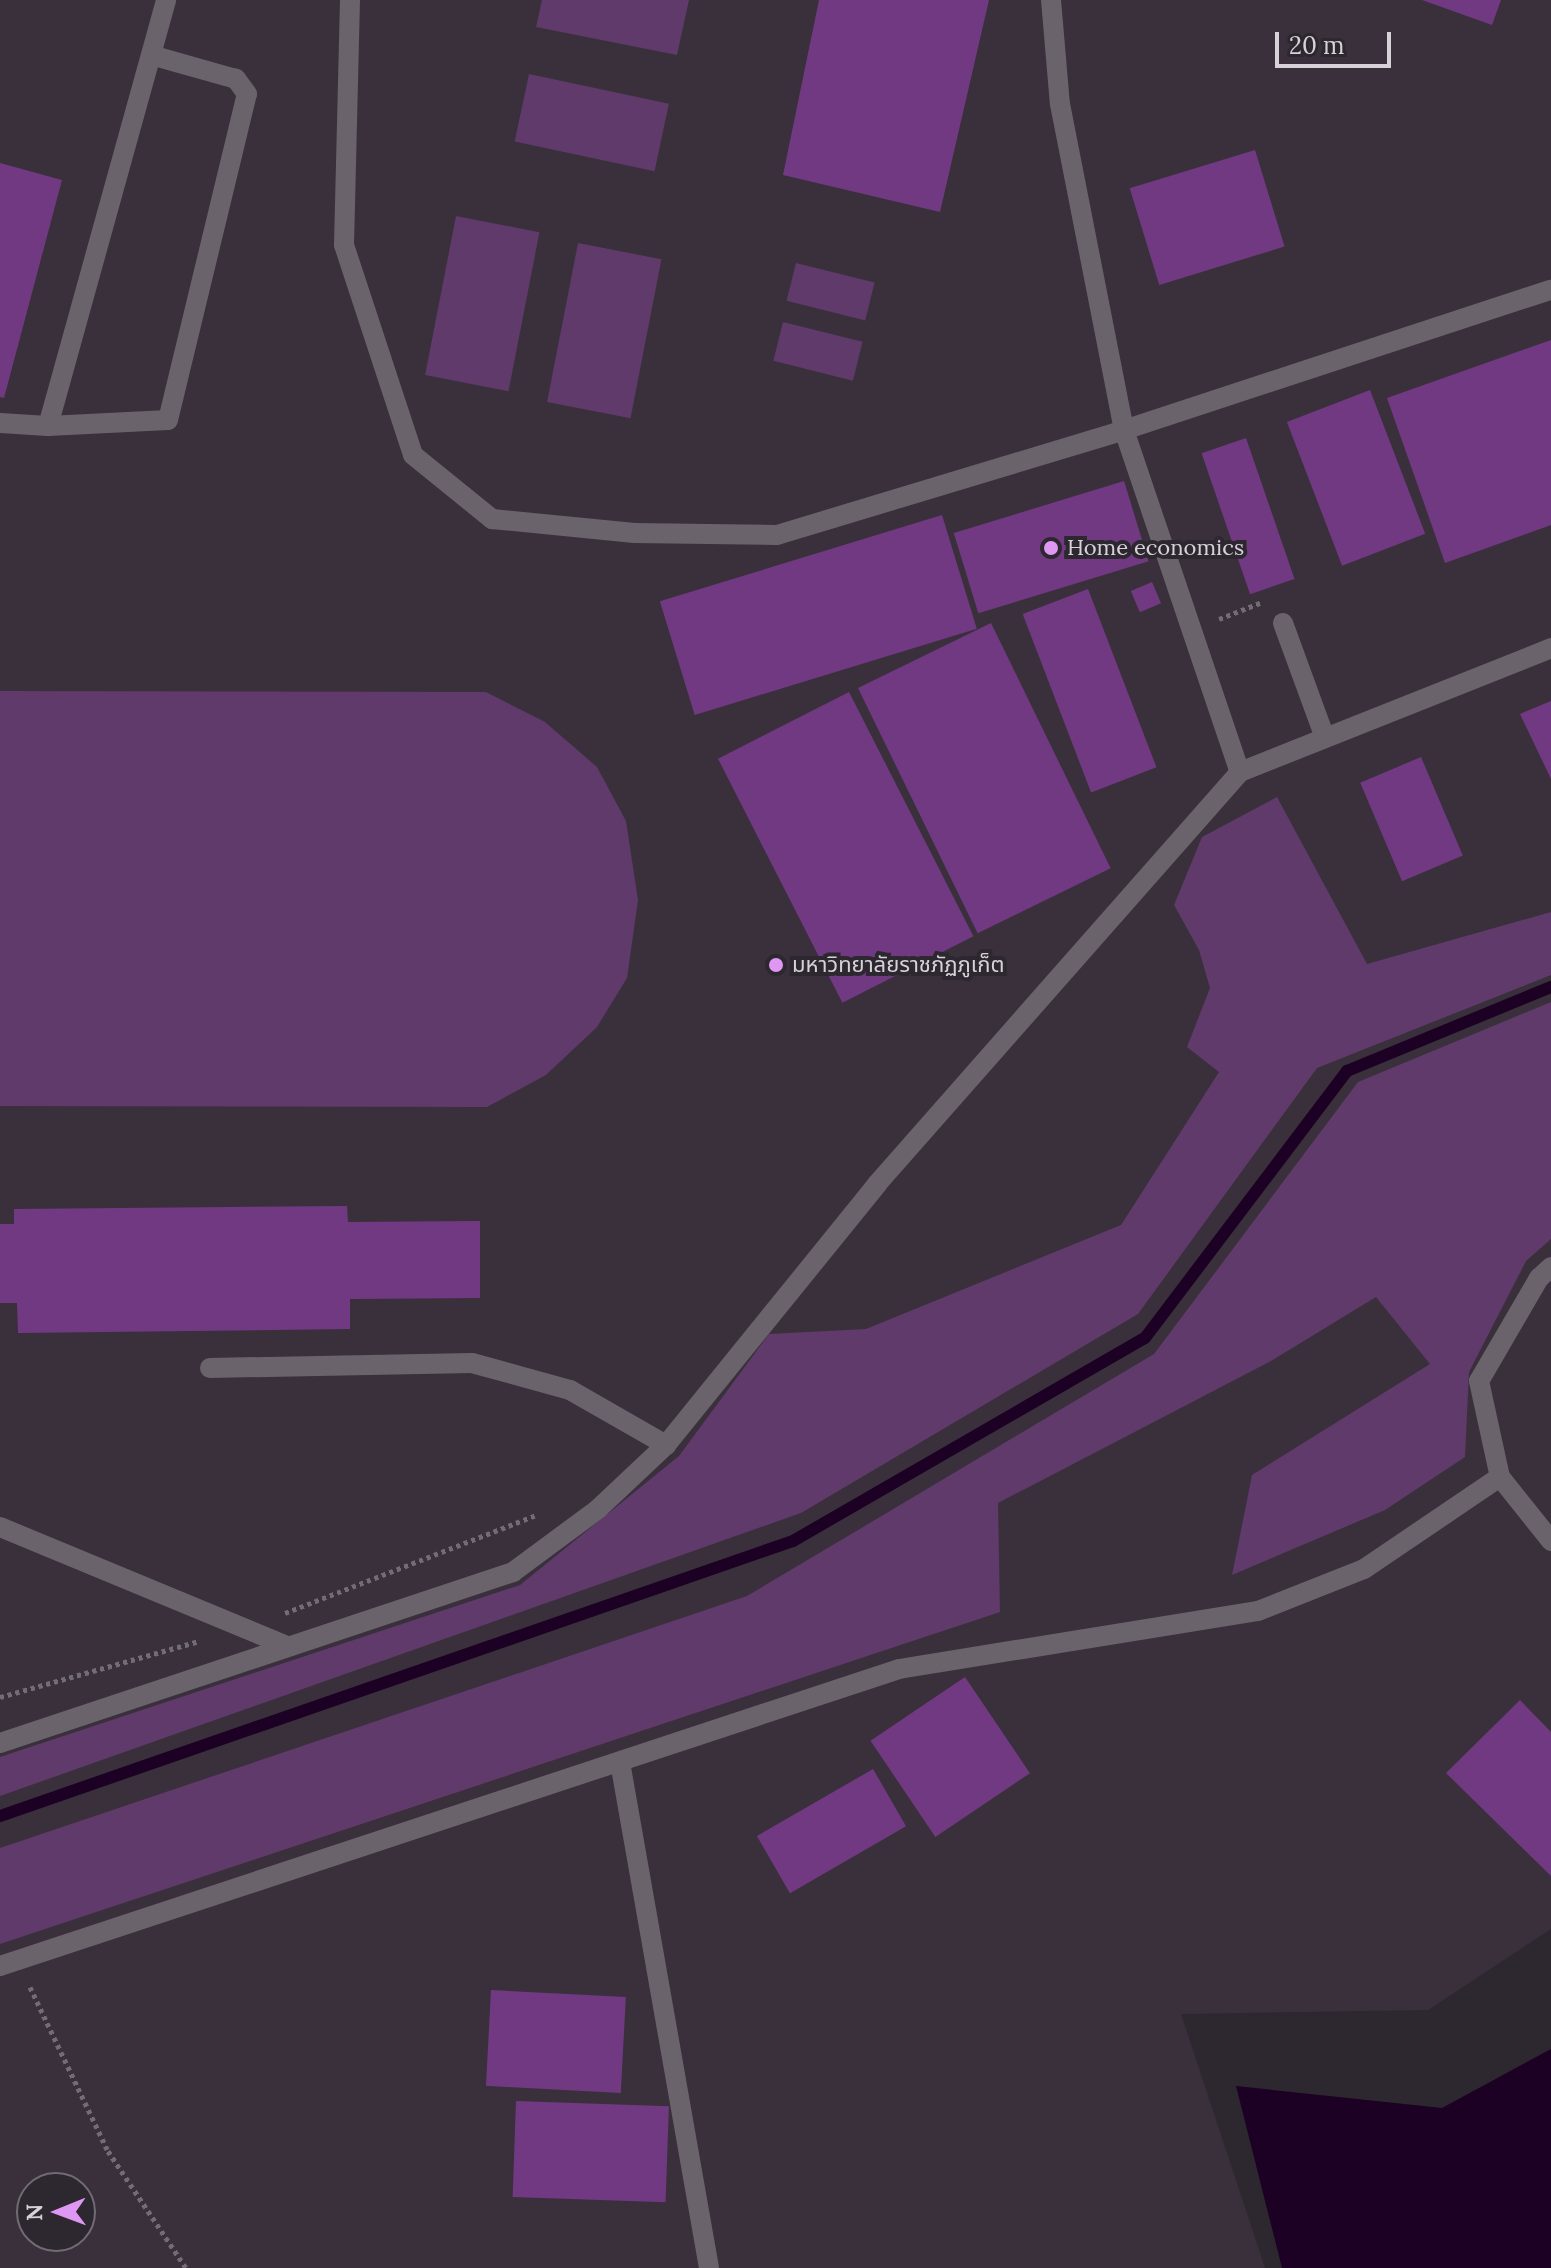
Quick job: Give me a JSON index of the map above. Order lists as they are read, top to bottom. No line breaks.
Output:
{"places":["Home economics","มหาวิทยาลัยราชภัฏภูเก็ต"],"scale_bar":"20 m","north":"left"}
